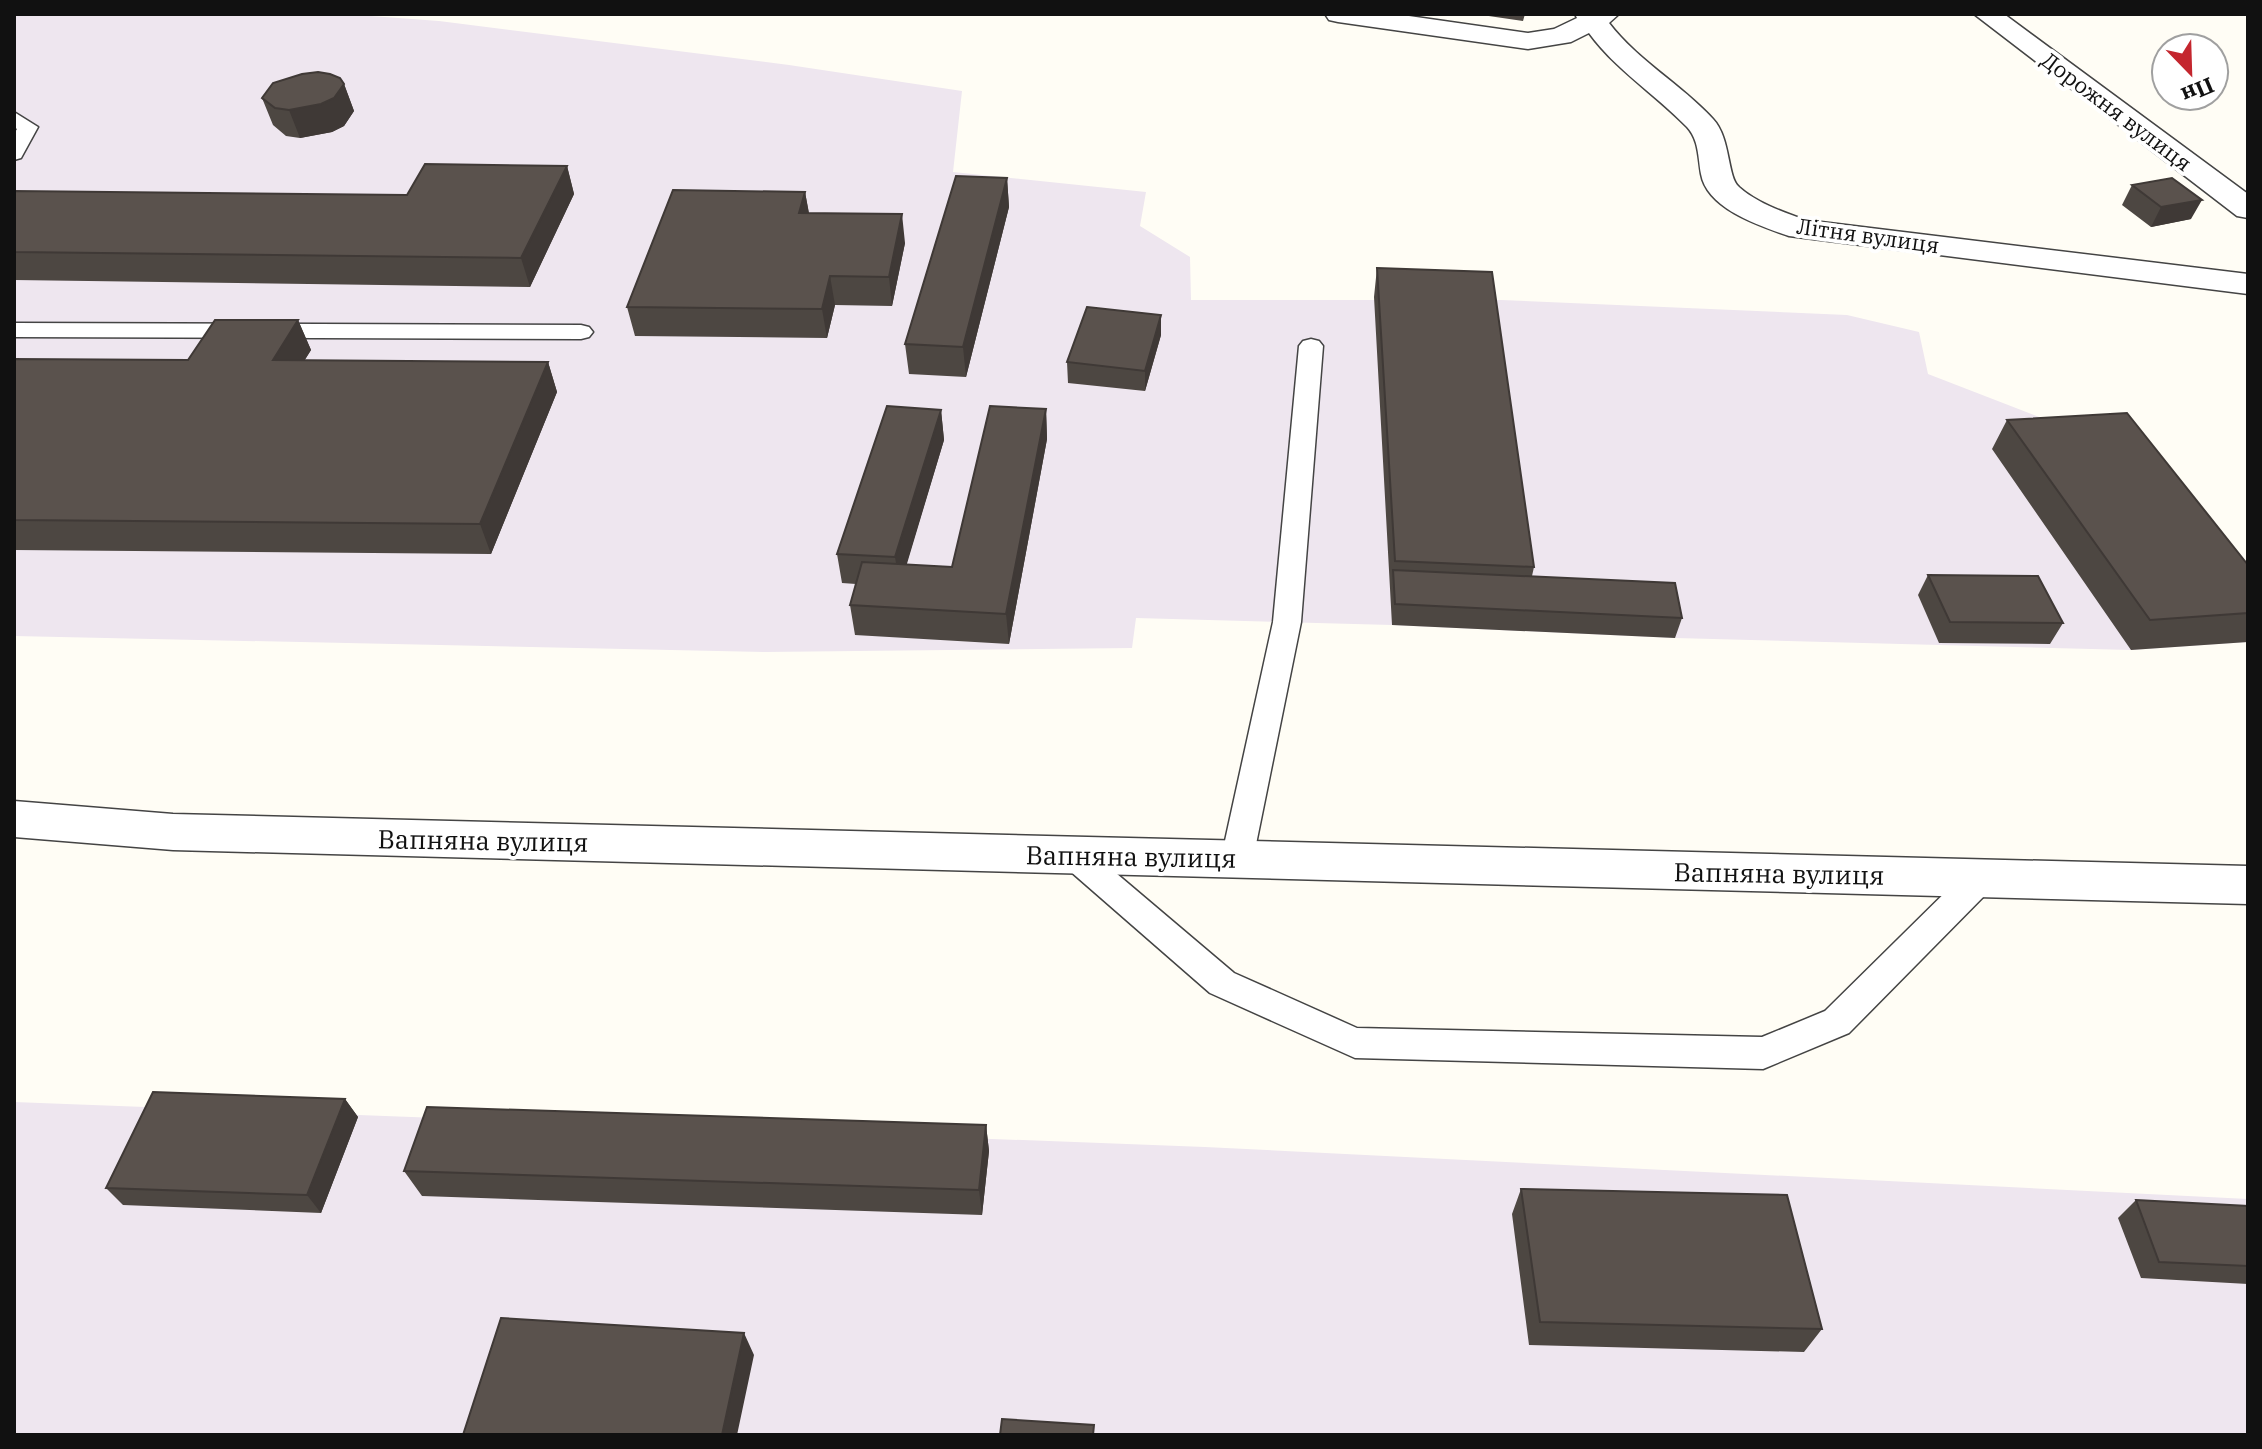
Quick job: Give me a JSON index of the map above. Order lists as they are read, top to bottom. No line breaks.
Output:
{"streets":{"street":["Дорожня вулиця","Літня вулиця","Вапняна вулиця"]},"north":"bottom right"}
